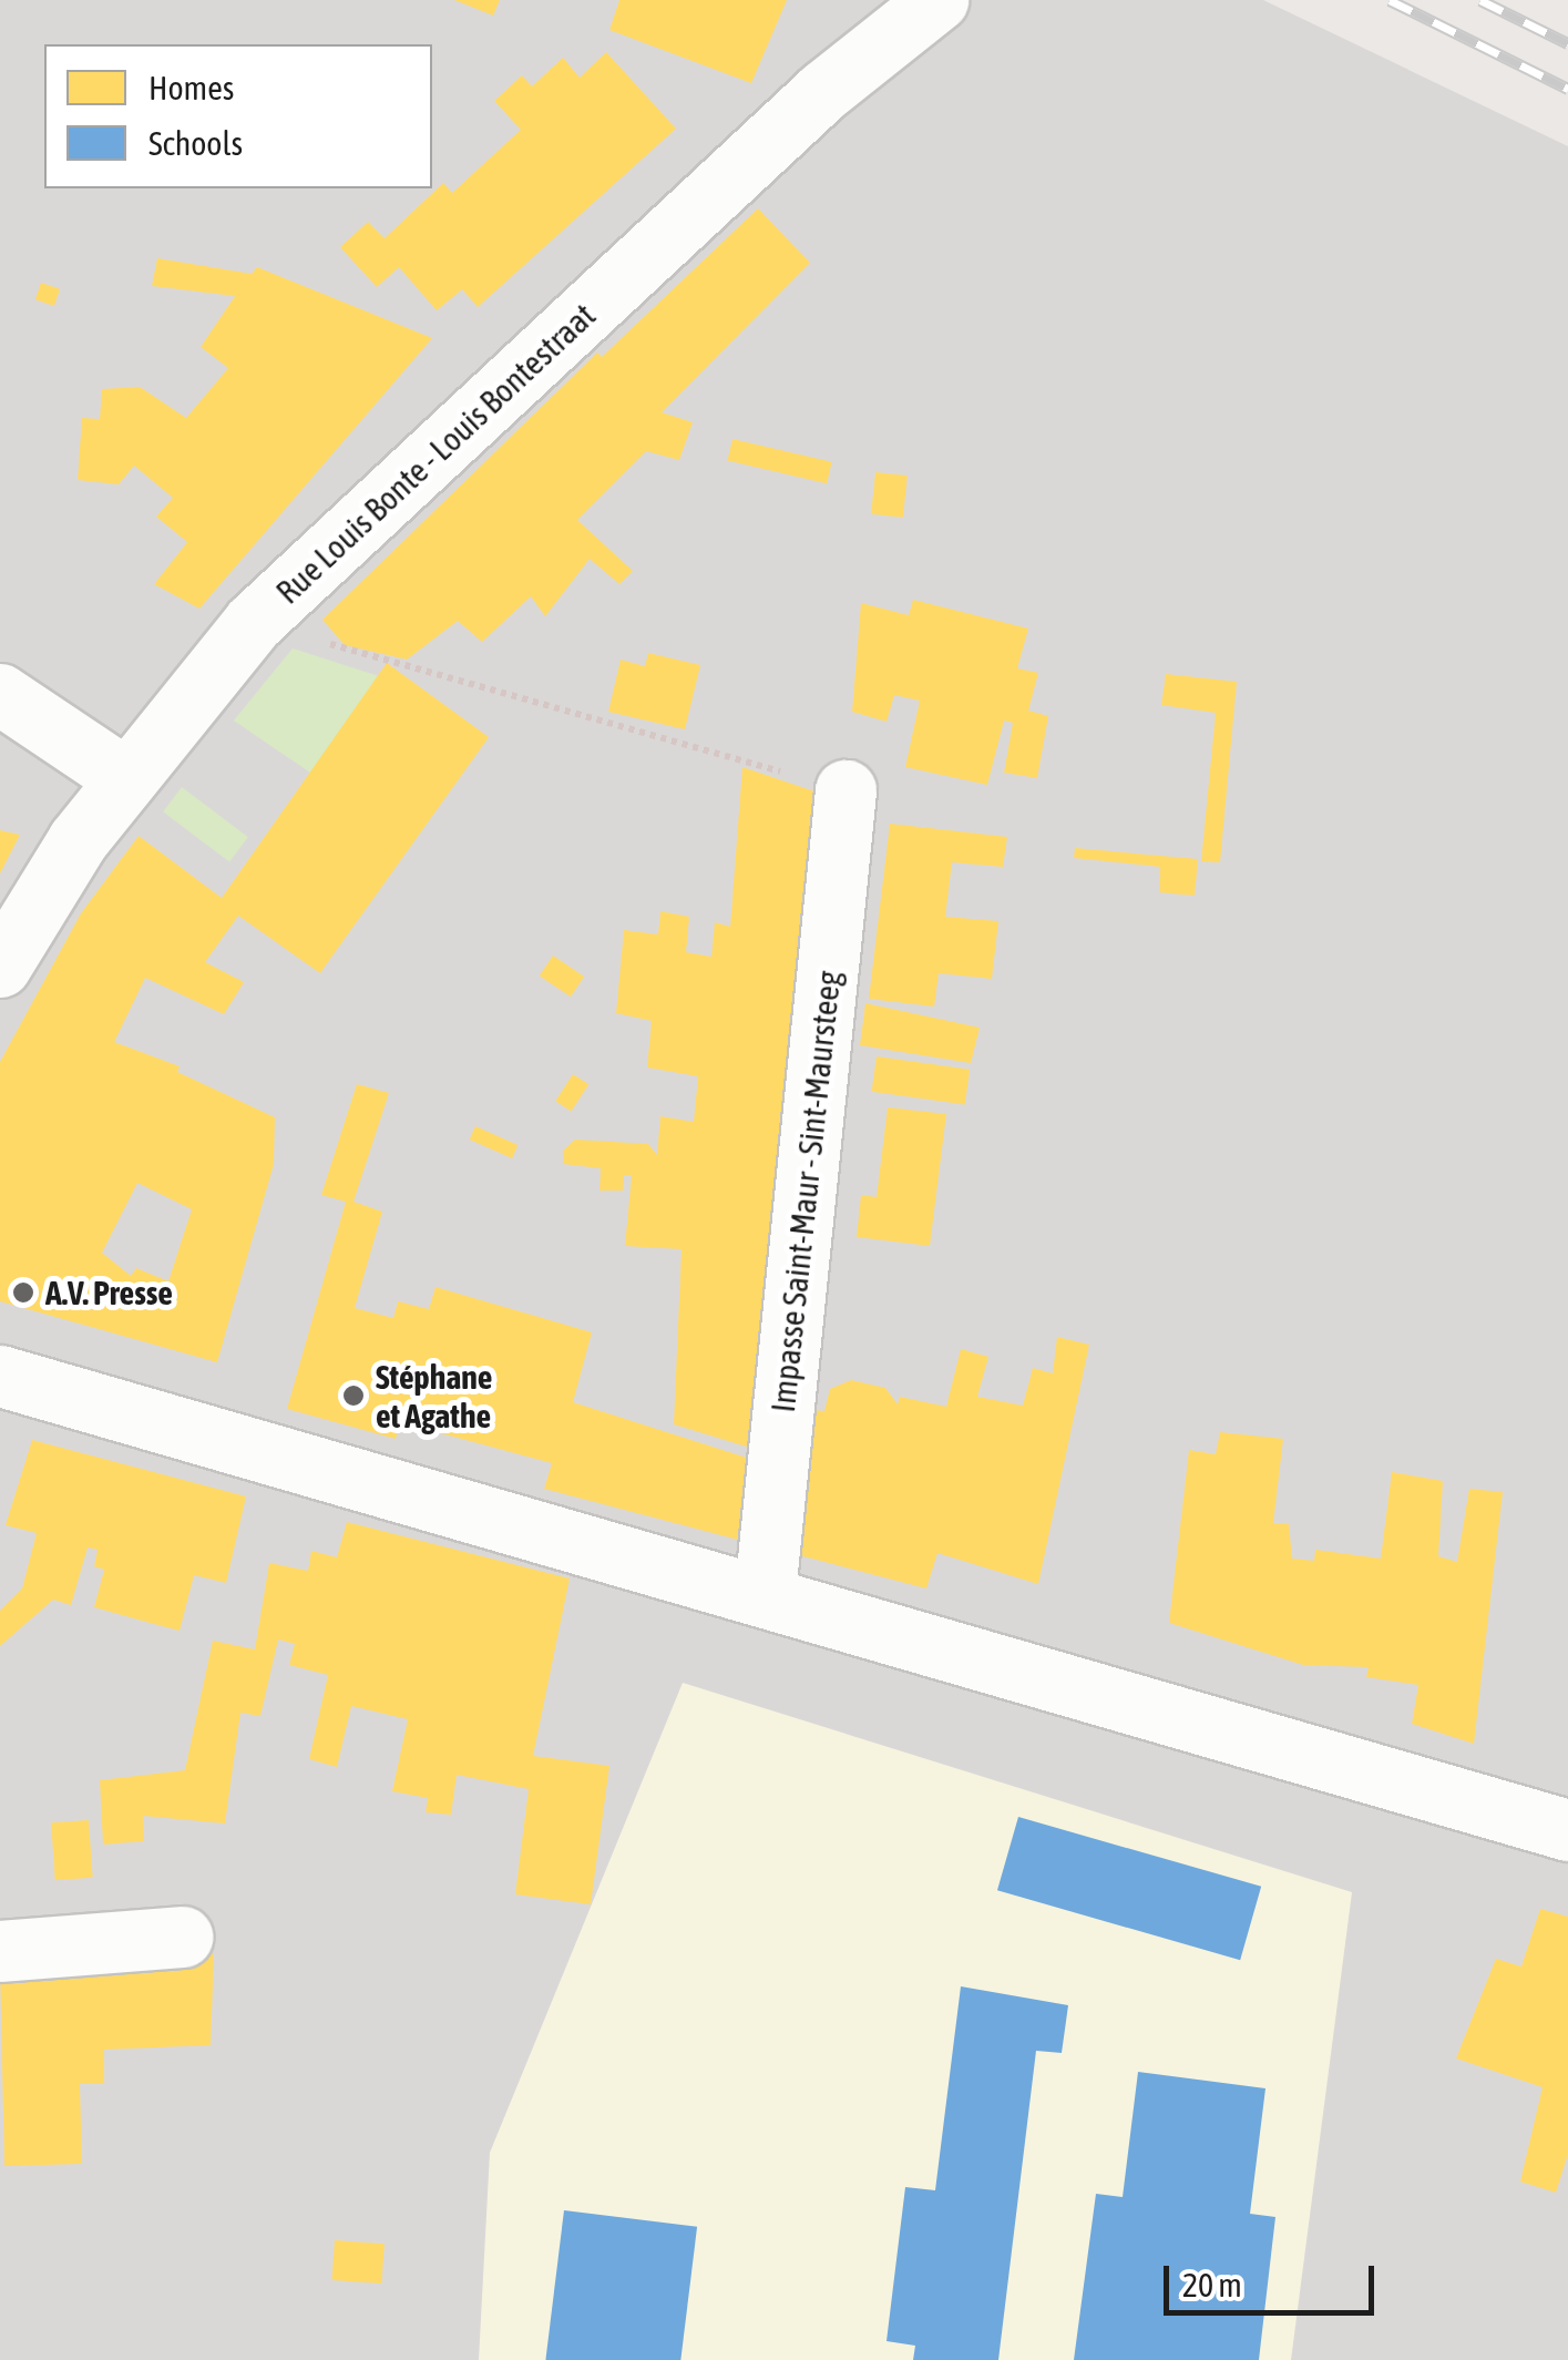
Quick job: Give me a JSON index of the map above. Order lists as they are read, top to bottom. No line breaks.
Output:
{"streets":{"street":["Rue Louis Bonte - Louis Bontestraat","Impasse Saint-Maur - Sint-Maursteeg"]},"places":["A.V. Presse","Stéphane et Agathe"],"legend":["Homes","Schools"],"scale_bar":"20 m"}
